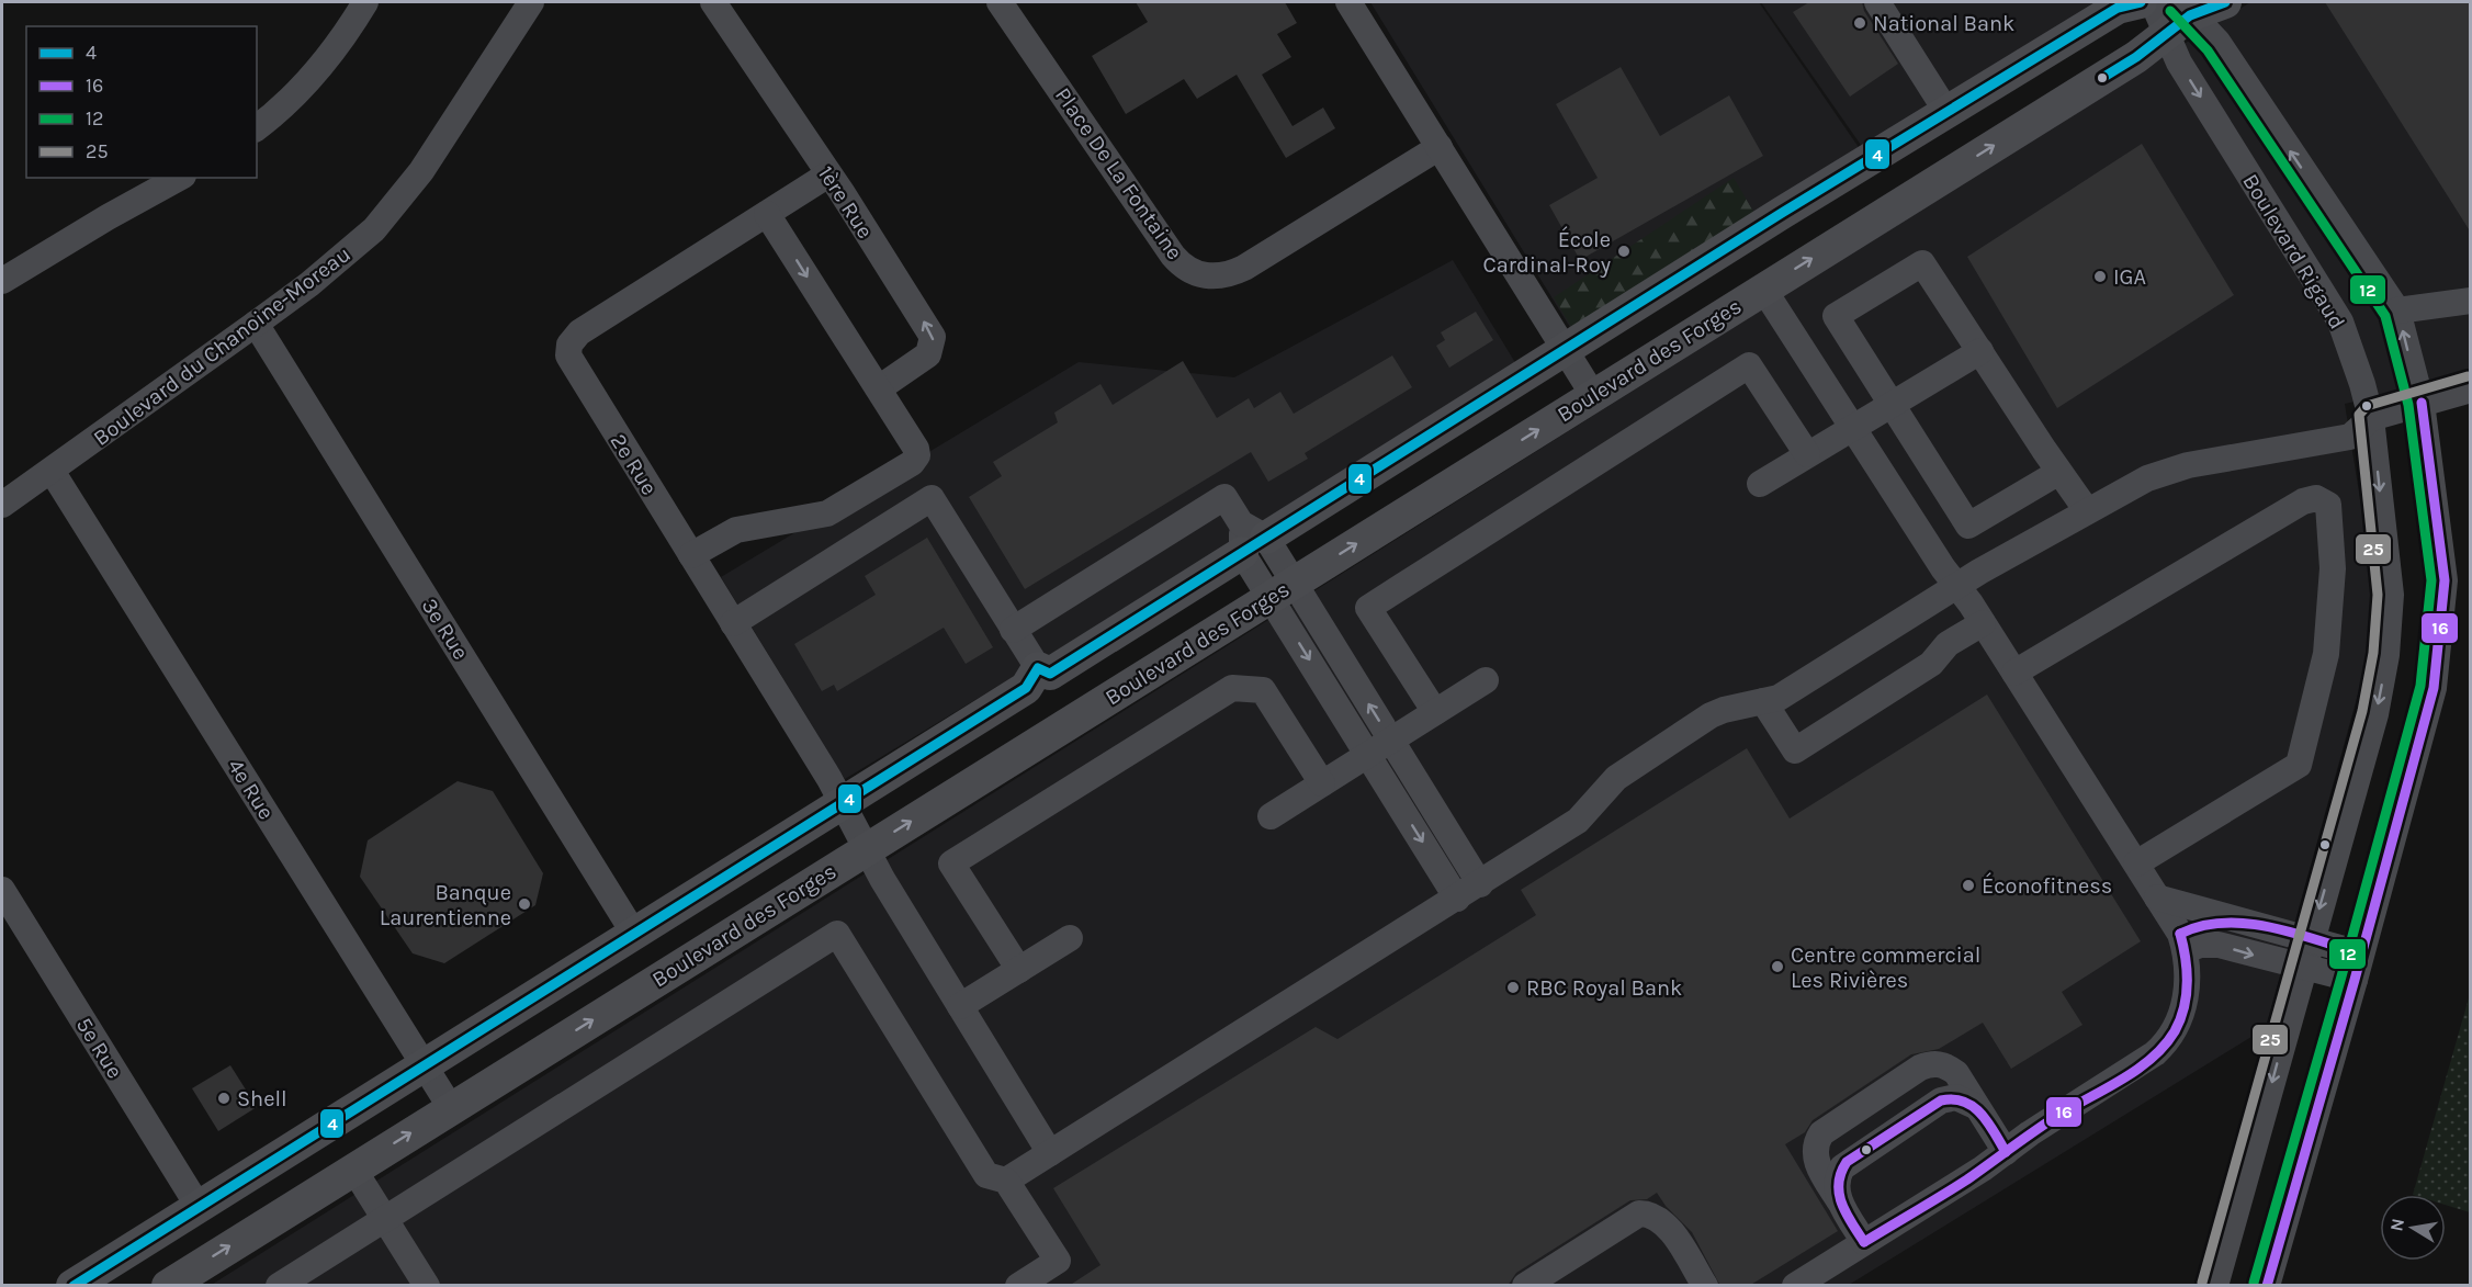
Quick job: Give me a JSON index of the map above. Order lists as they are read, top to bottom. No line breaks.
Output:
{"streets":{"main road":["Boulevard des Forges"],"street":["Place De La Fontaine","1ère Rue","Boulevard Rigaud","Boulevard du Chanoine-Moreau","2e Rue","3e Rue","4e Rue","5e Rue"]},"crossings":[["1ère Rue","2e Rue"],["Boulevard Rigaud","Boulevard des Forges"],["Boulevard du Chanoine-Moreau","3e Rue"],["Boulevard du Chanoine-Moreau","4e Rue"],["Boulevard des Forges","2e Rue"],["Boulevard des Forges","4e Rue"]],"places":["National Bank","École Cardinal-Roy","IGA","Éconofitness","Banque Laurentienne","Centre commercial Les Rivières","RBC Royal Bank","Shell"],"lines":["transit line 4","transit line 12","transit line 25","transit line 16"],"legend":["4","16","12","25"],"north":"left"}
